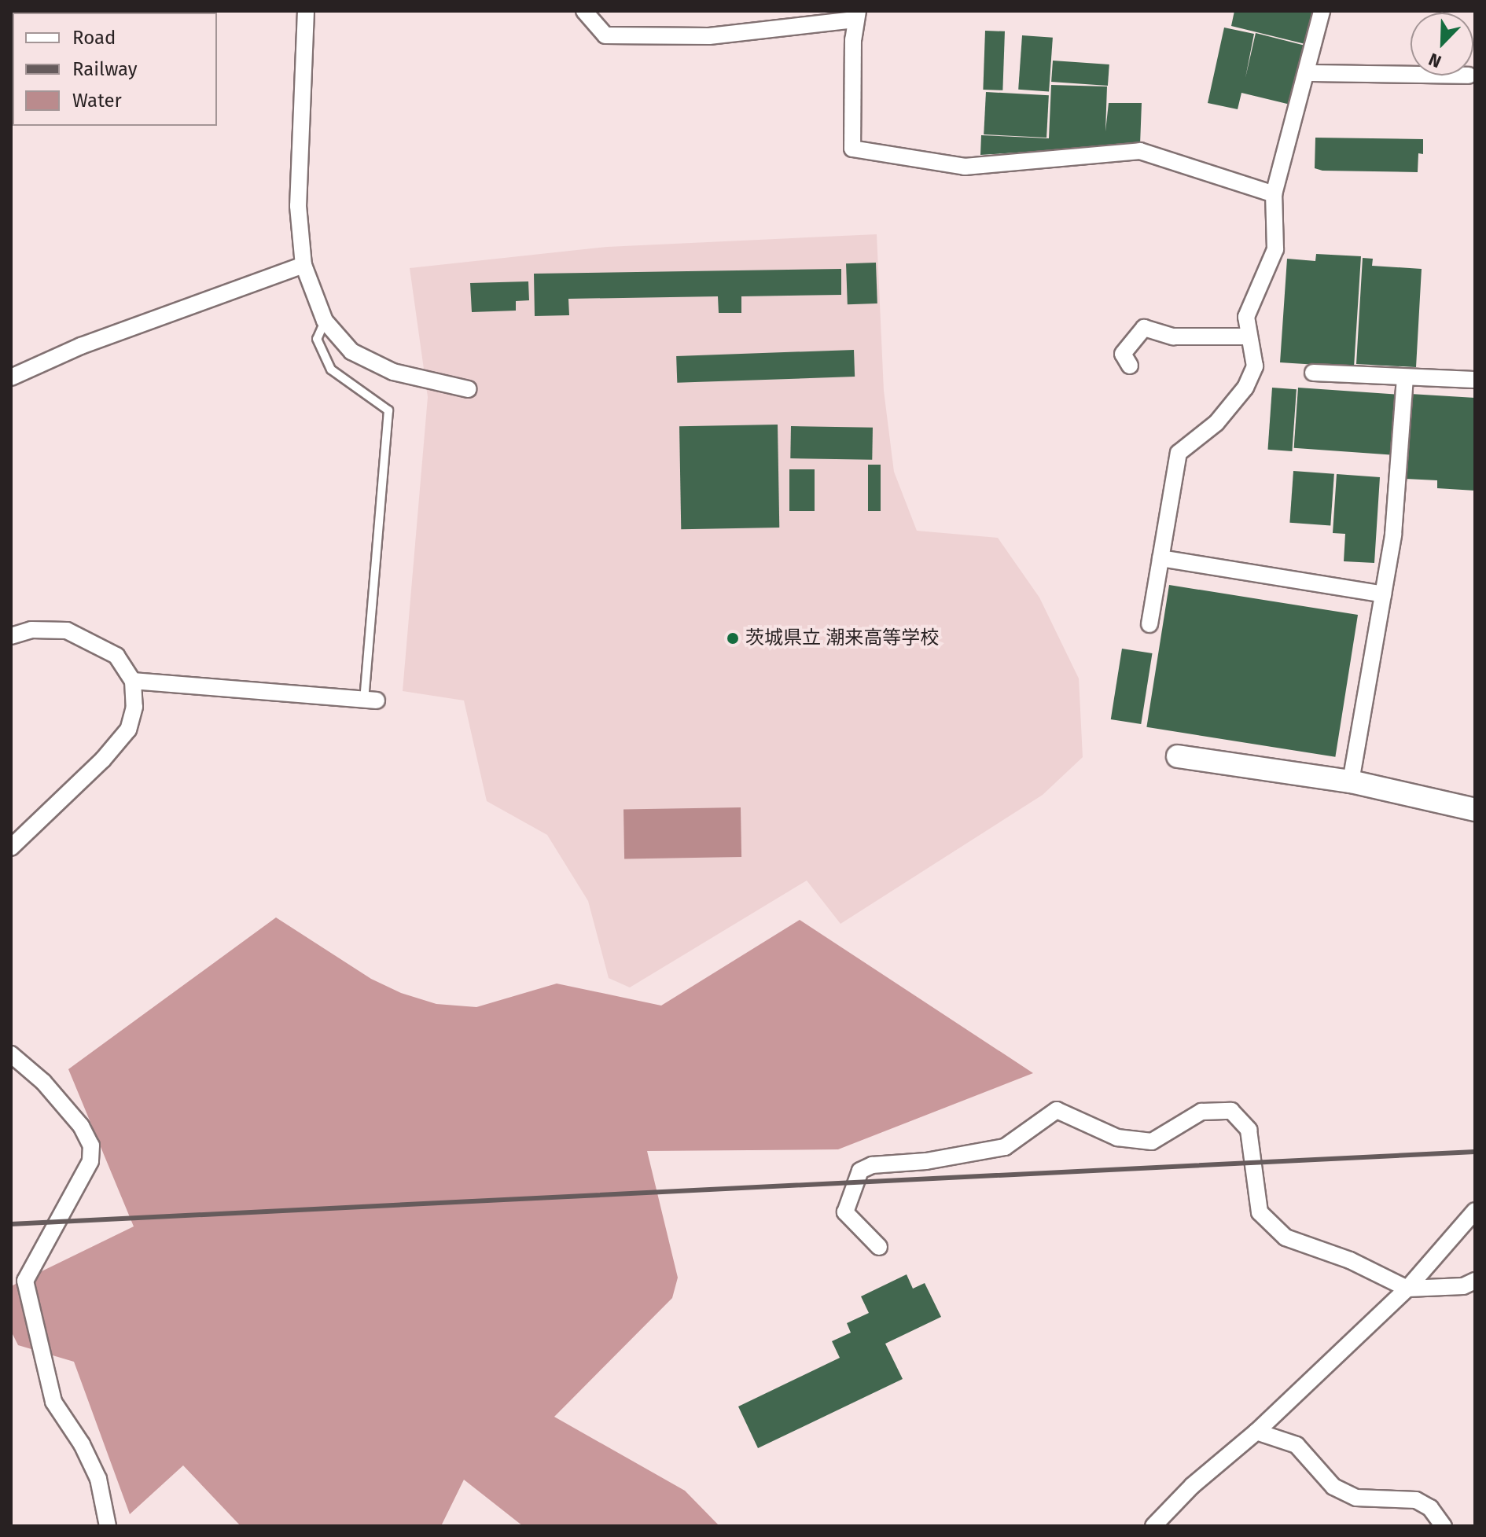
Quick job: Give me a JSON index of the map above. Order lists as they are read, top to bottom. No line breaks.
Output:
{"places":["茨城県立 潮来高等学校"],"legend":["Road","Railway","Water"],"north":"bottom left"}
